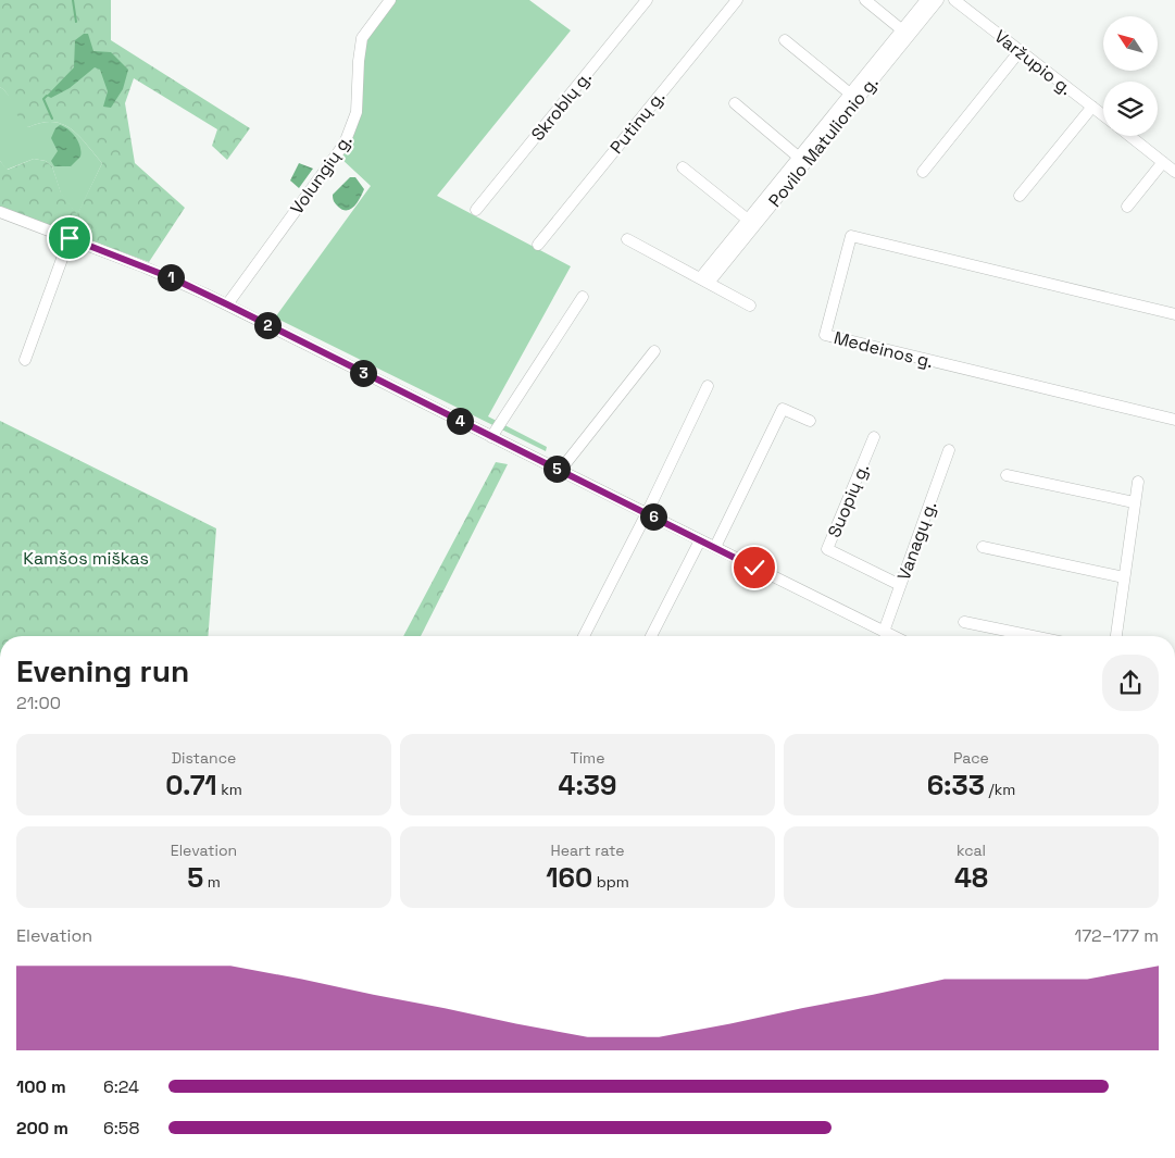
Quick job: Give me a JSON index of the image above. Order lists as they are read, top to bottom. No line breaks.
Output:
{"streets":{"street":["Varžupio g.","Skroblų g.","Putinų g.","Povilo Matulionio g.","Volungių g.","Medeinos g.","Suopių g.","Vanagų g."]},"crossings":[["Suopių g.","Vanagų g."]],"parks":["Kamšos miškas"],"north":"top left","page":{"pins":["1","2","3","4","5","6"],"heading":["Evening run","21:00"],"stats":[["Distance","0.71 km"],["Time","4:39"],["Pace","6:33 /km"],["Elevation","5 m"],["Heart rate","160 bpm"],["kcal","48"]],"chart":["Elevation","172–177 m"],"list":[{"name":"100 m","note":"6:24"},{"name":"200 m","note":"6:58"}]}}
